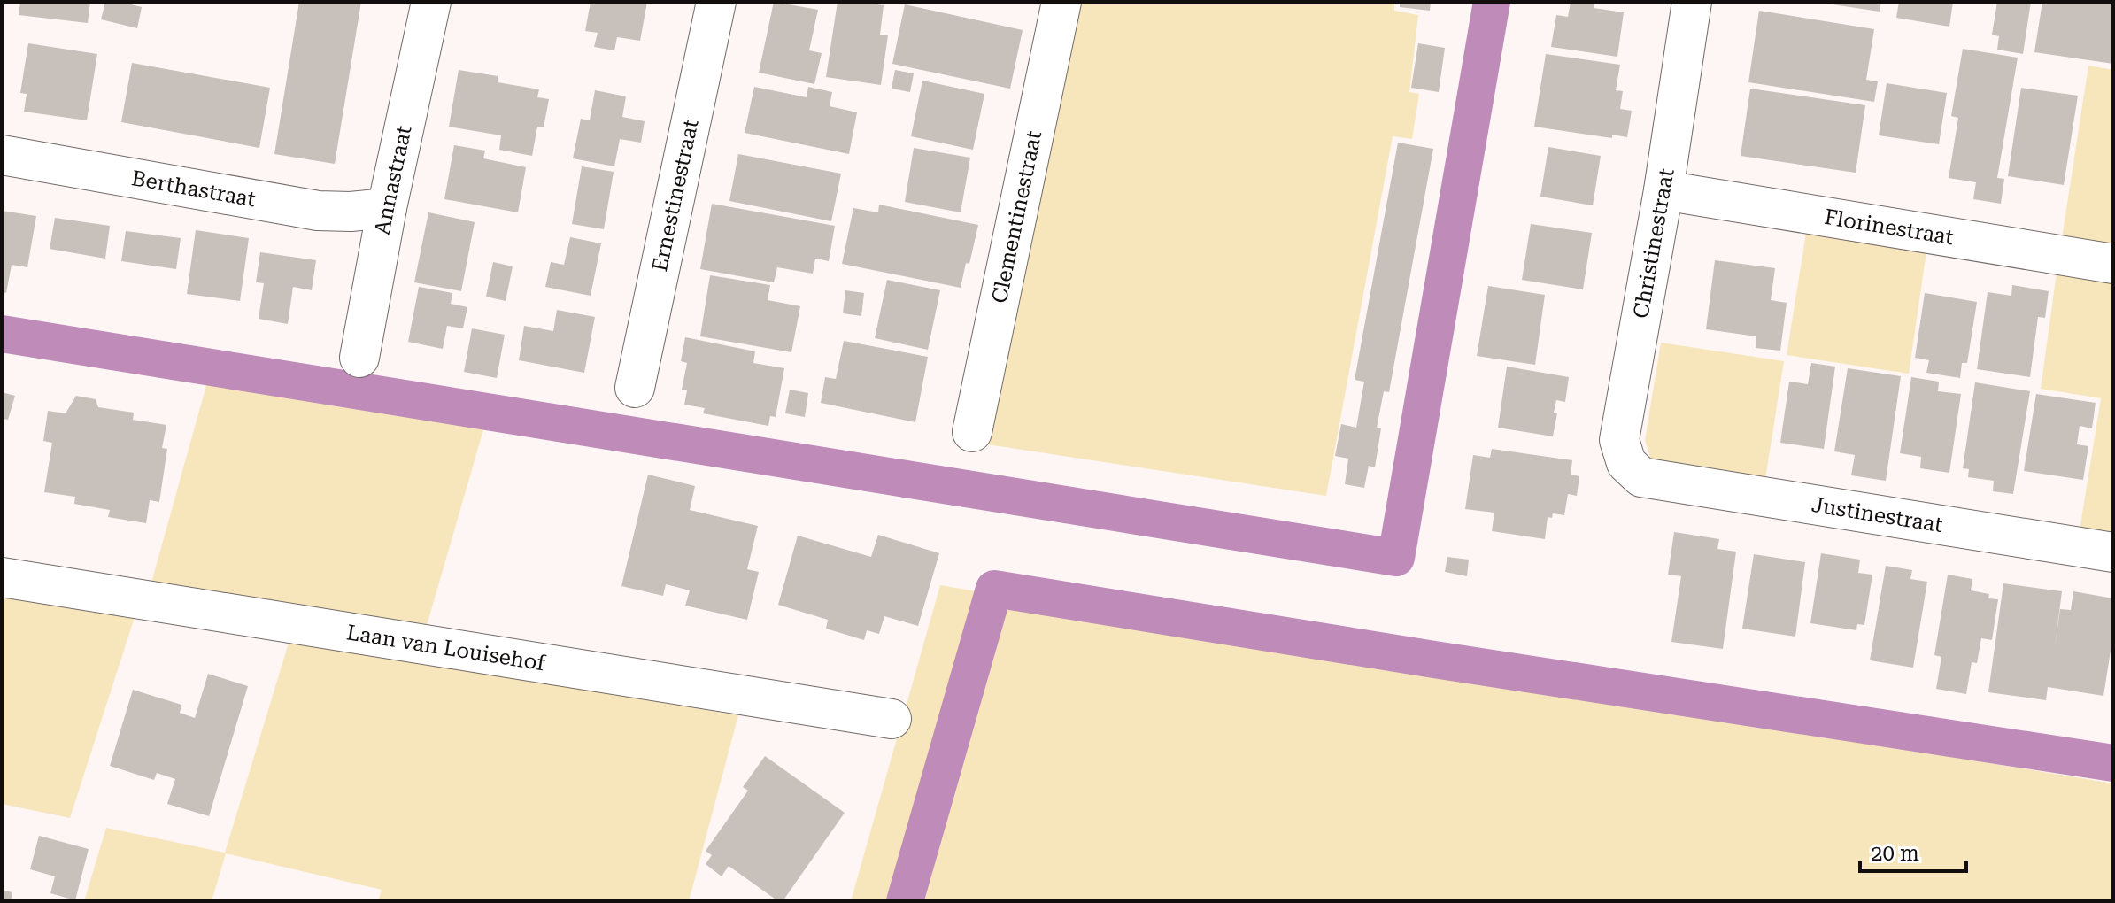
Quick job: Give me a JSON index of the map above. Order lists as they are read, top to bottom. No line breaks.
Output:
{"streets":{"street":["Annastraat","Berthastraat","Ernestinestraat","Clementinestraat","Florinestraat","Christinestraat","Justinestraat","Laan van Louisehof"]},"crossings":[["Annastraat","Berthastraat"],["Florinestraat","Christinestraat"],["Christinestraat","Justinestraat"]],"scale_bar":"20 m"}
